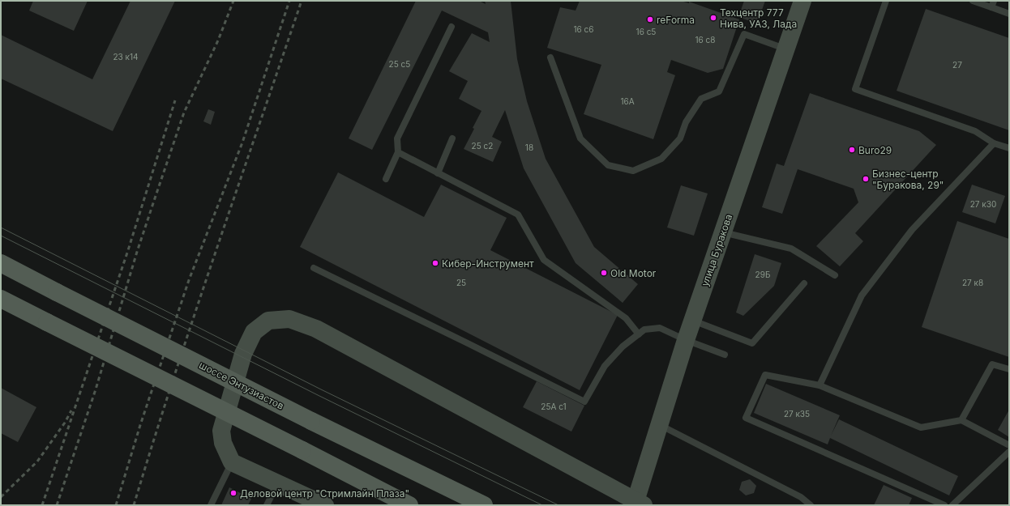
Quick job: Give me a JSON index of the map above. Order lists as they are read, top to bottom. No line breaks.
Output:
{"streets":{"main road":["улица Буракова","шоссе Энтузиастов"]},"places":["Техцентр 777 Нива, УАЗ, Лада","reForma","Buro29","Бизнес-центр \"Буракова, 29\"","Кибер-Инструмент","Old Motor","Деловой центр \"Стримлайн Плаза\""],"house_numbers":["16 с6","16 с5","16 с8","23 к14","25 с5","27","16А","25 с2","18","27 к30","29Б","25","27 к8","25A c1","27 к35"]}
